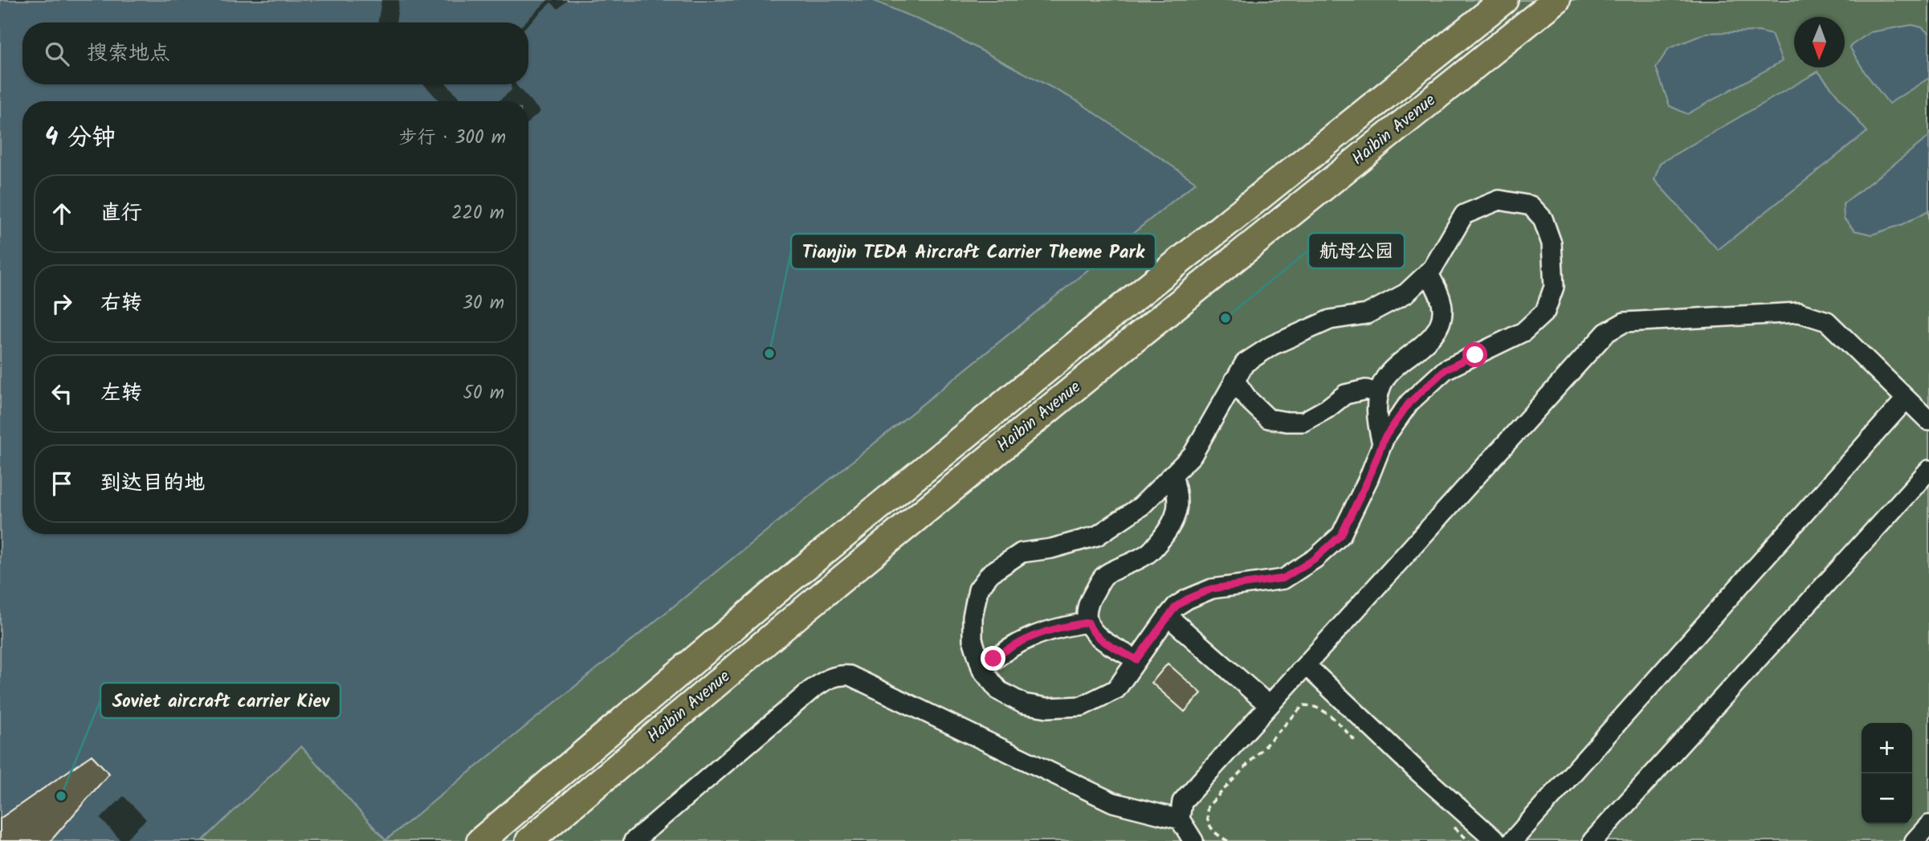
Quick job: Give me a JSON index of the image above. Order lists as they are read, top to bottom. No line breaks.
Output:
{"streets":{"highway":["Haibin Avenue"]},"places":["航母公园","Tianjin TEDA Aircraft Carrier Theme Park","Soviet aircraft carrier Kiev"],"north":"bottom","page":{"search":"搜索地点","heading":["4 分钟","步行 · 300 m"],"list":[["直行","220 m"],["右转","30 m"],["左转","50 m"],"到达目的地"],"map_buttons":["+","−"]}}
